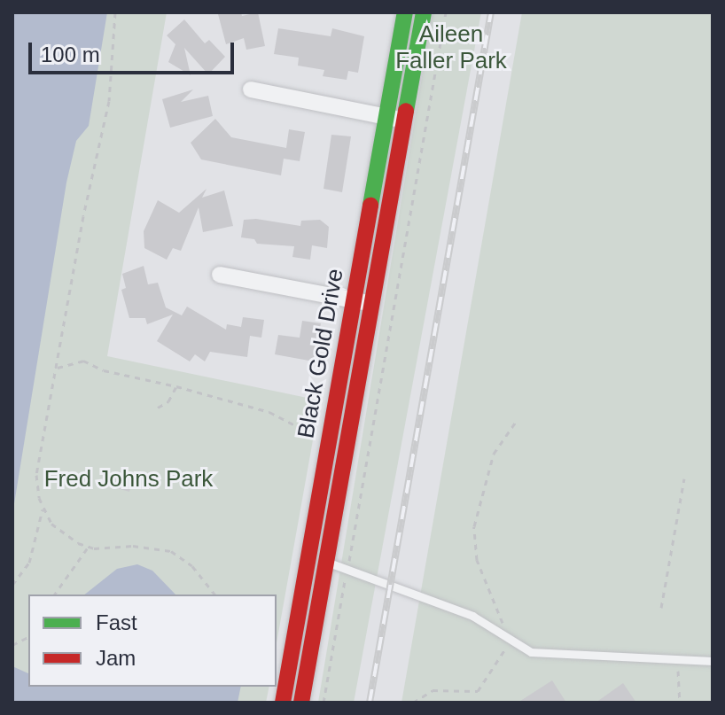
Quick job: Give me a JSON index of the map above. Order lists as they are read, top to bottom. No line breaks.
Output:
{"streets":{"main road":["Black Gold Drive"]},"parks":["Aileen Faller Park","Fred Johns Park"],"legend":["Fast","Jam"],"scale_bar":"100 m"}
